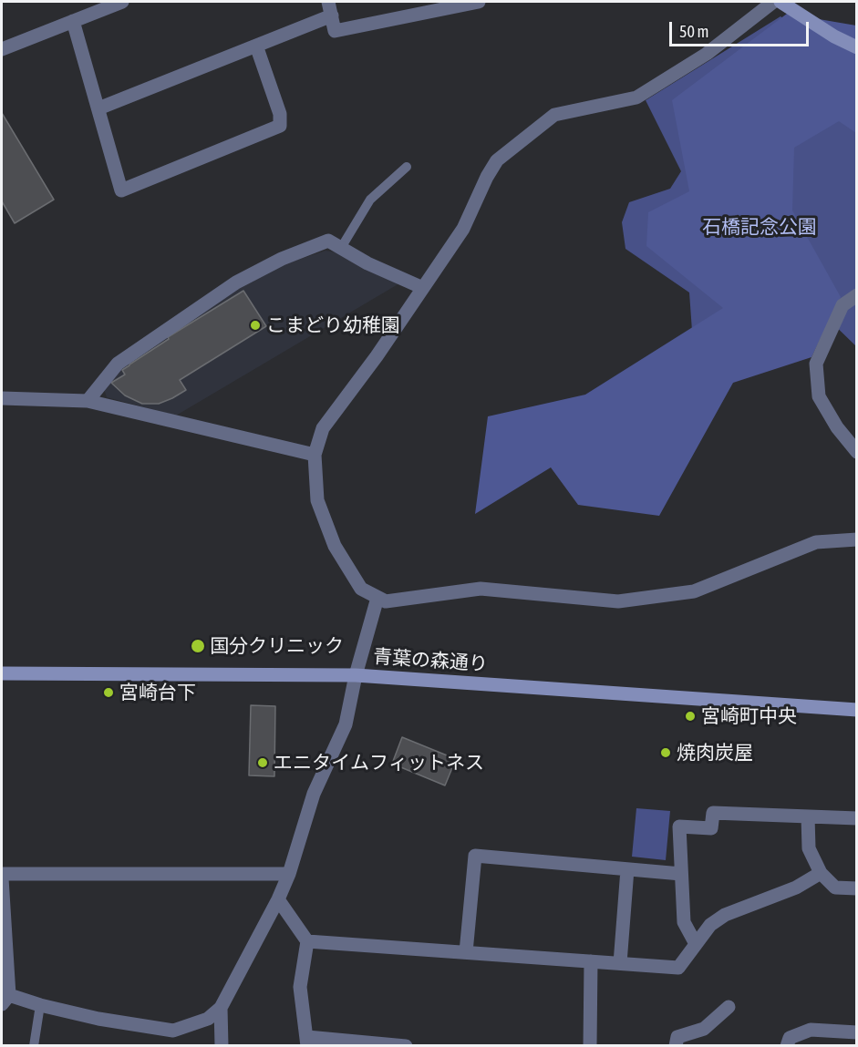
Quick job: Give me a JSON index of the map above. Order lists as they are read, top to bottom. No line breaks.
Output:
{"streets":{"street":["青葉の森通り"]},"parks":["石橋記念公園"],"places":["こまどり幼稚園","国分クリニック","宮崎台下","宮崎町中央","焼肉炭屋","エニタイムフィットネス"],"scale_bar":"50 m"}
